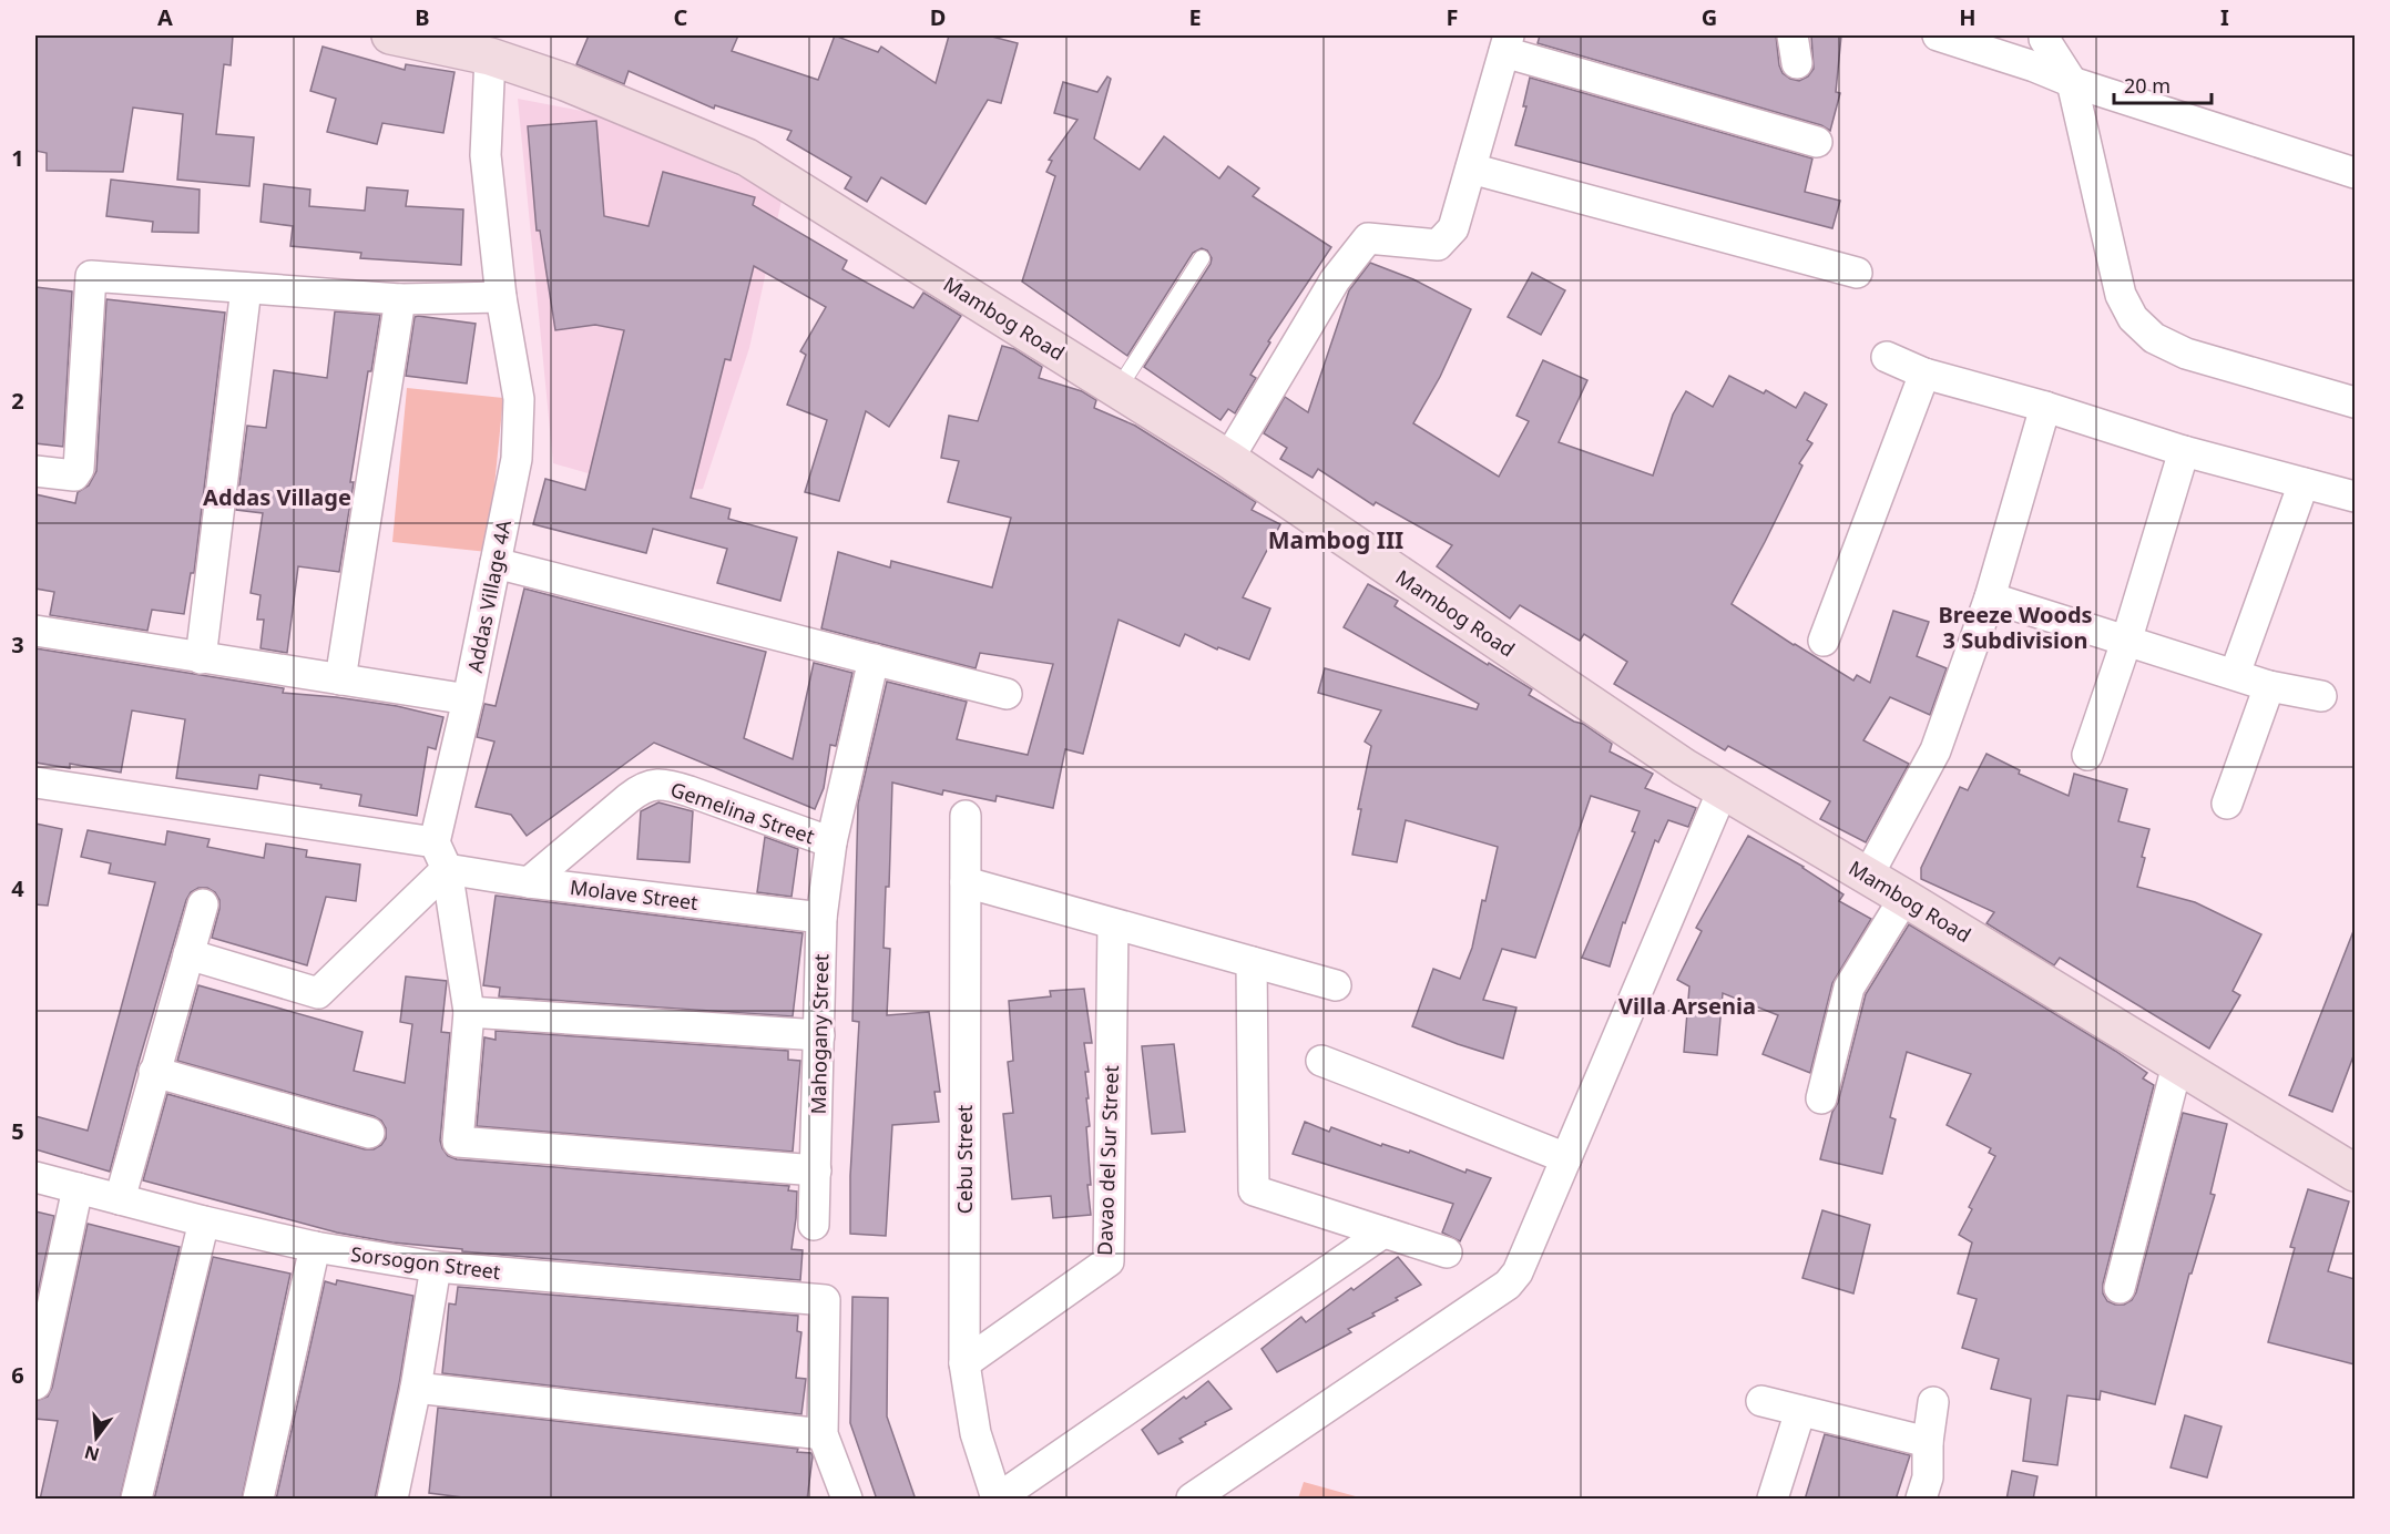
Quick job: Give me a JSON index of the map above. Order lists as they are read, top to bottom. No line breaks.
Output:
{"streets":{"main road":["Mambog Road"],"street":["Addas Village 4A","Gemelina Street","Molave Street","Mahogany Street","Cebu Street","Davao del Sur Street","Sorsogon Street"]},"crossings":[["Mambog Road","Addas Village 4A"],["Gemelina Street","Molave Street"],["Gemelina Street","Mahogany Street"],["Molave Street","Mahogany Street"],["Cebu Street","Davao del Sur Street"]],"districts":["Addas Village","Mambog III","Breeze Woods 3 Subdivision","Villa Arsenia"],"scale_bar":"20 m","north":"bottom","grid":{"columns":["A","B","C","D","E","F","G","H","I"],"rows":["1","2","3","4","5","6"]}}
